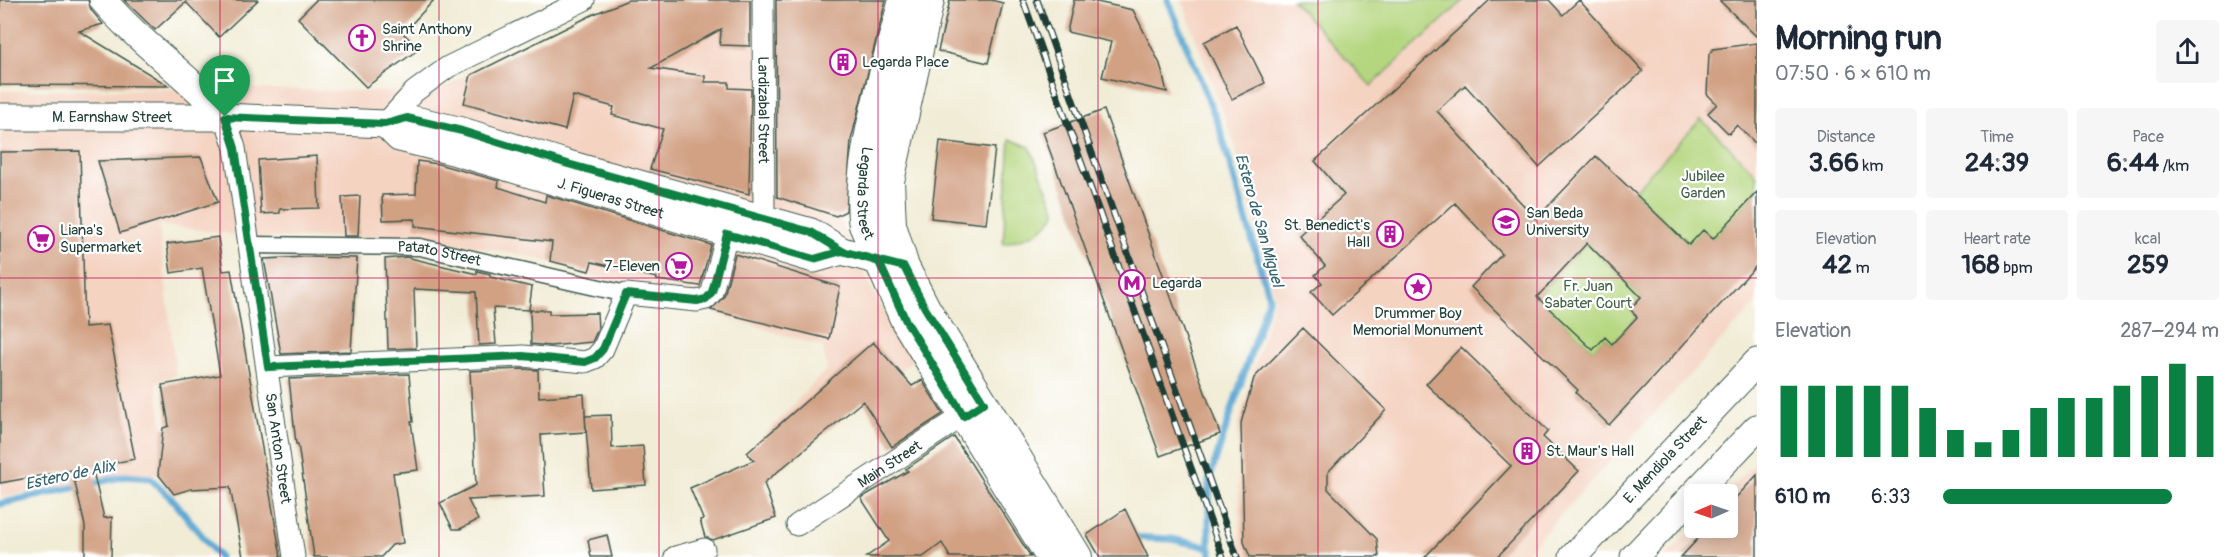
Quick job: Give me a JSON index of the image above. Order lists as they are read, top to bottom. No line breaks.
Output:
{"streets":{"main road":["Legarda Street"],"street":["Lardizabal Street","M. Earnshaw Street","J. Figueras Street","Patato Street","San Anton Street","E. Mendiola Street","Main Street"]},"crossings":[["Lardizabal Street","J. Figueras Street"],["M. Earnshaw Street","J. Figueras Street"],["M. Earnshaw Street","San Anton Street"],["Legarda Street","J. Figueras Street"],["Legarda Street","Main Street"],["J. Figueras Street","San Anton Street"],["Patato Street","San Anton Street"]],"water":["Estero de San Miguel","Estero de Alix"],"parks":["Jubilee Garden","Fr. Juan Sabater Court"],"places":{"church":["Saint Anthony Shrine"],"building":["Legarda Place","St. Benedict's Hall","St. Maur's Hall"],"school or university":["San Beda University"],"supermarket":["Liana's Supermarket","7-Eleven"],"metro station":["Legarda"],"place":["Drummer Boy Memorial Monument"]},"north":"left","page":{"heading":["Morning run","07:50 · 6 × 610 m"],"stats":[["Distance","3.66 km"],["Time","24:39"],["Pace","6:44 /km"],["Elevation","42 m"],["Heart rate","168 bpm"],["kcal","259"]],"chart":["Elevation","287–294 m"],"list":[{"name":"610 m","note":"6:33"}]}}
